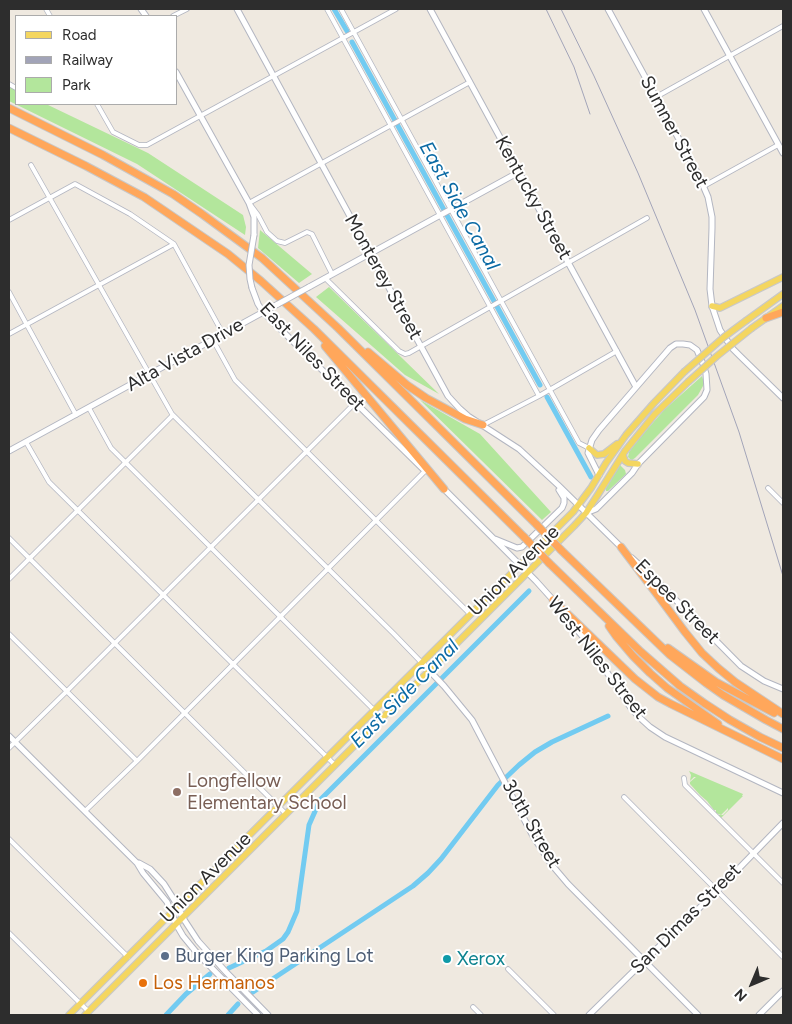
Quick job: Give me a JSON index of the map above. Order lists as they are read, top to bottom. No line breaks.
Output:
{"streets":{"main road":["Union Avenue"],"street":["Sumner Street","Kentucky Street","Monterey Street","Alta Vista Drive","East Niles Street","Espee Street","West Niles Street","30th Street","San Dimas Street"]},"crossings":[["Kentucky Street","Alta Vista Drive"],["Kentucky Street","Union Avenue"],["Monterey Street","Alta Vista Drive"],["Monterey Street","Union Avenue"],["Monterey Street","Espee Street"],["Alta Vista Drive","East Niles Street"],["East Niles Street","Union Avenue"],["East Niles Street","West Niles Street"],["Union Avenue","Espee Street"],["Union Avenue","West Niles Street"],["Union Avenue","30th Street"],["30th Street","San Dimas Street"]],"water":["East Side Canal"],"places":["Longfellow Elementary School","Burger King Parking Lot","Xerox","Los Hermanos"],"legend":["Road","Railway","Park"],"north":"bottom left"}
